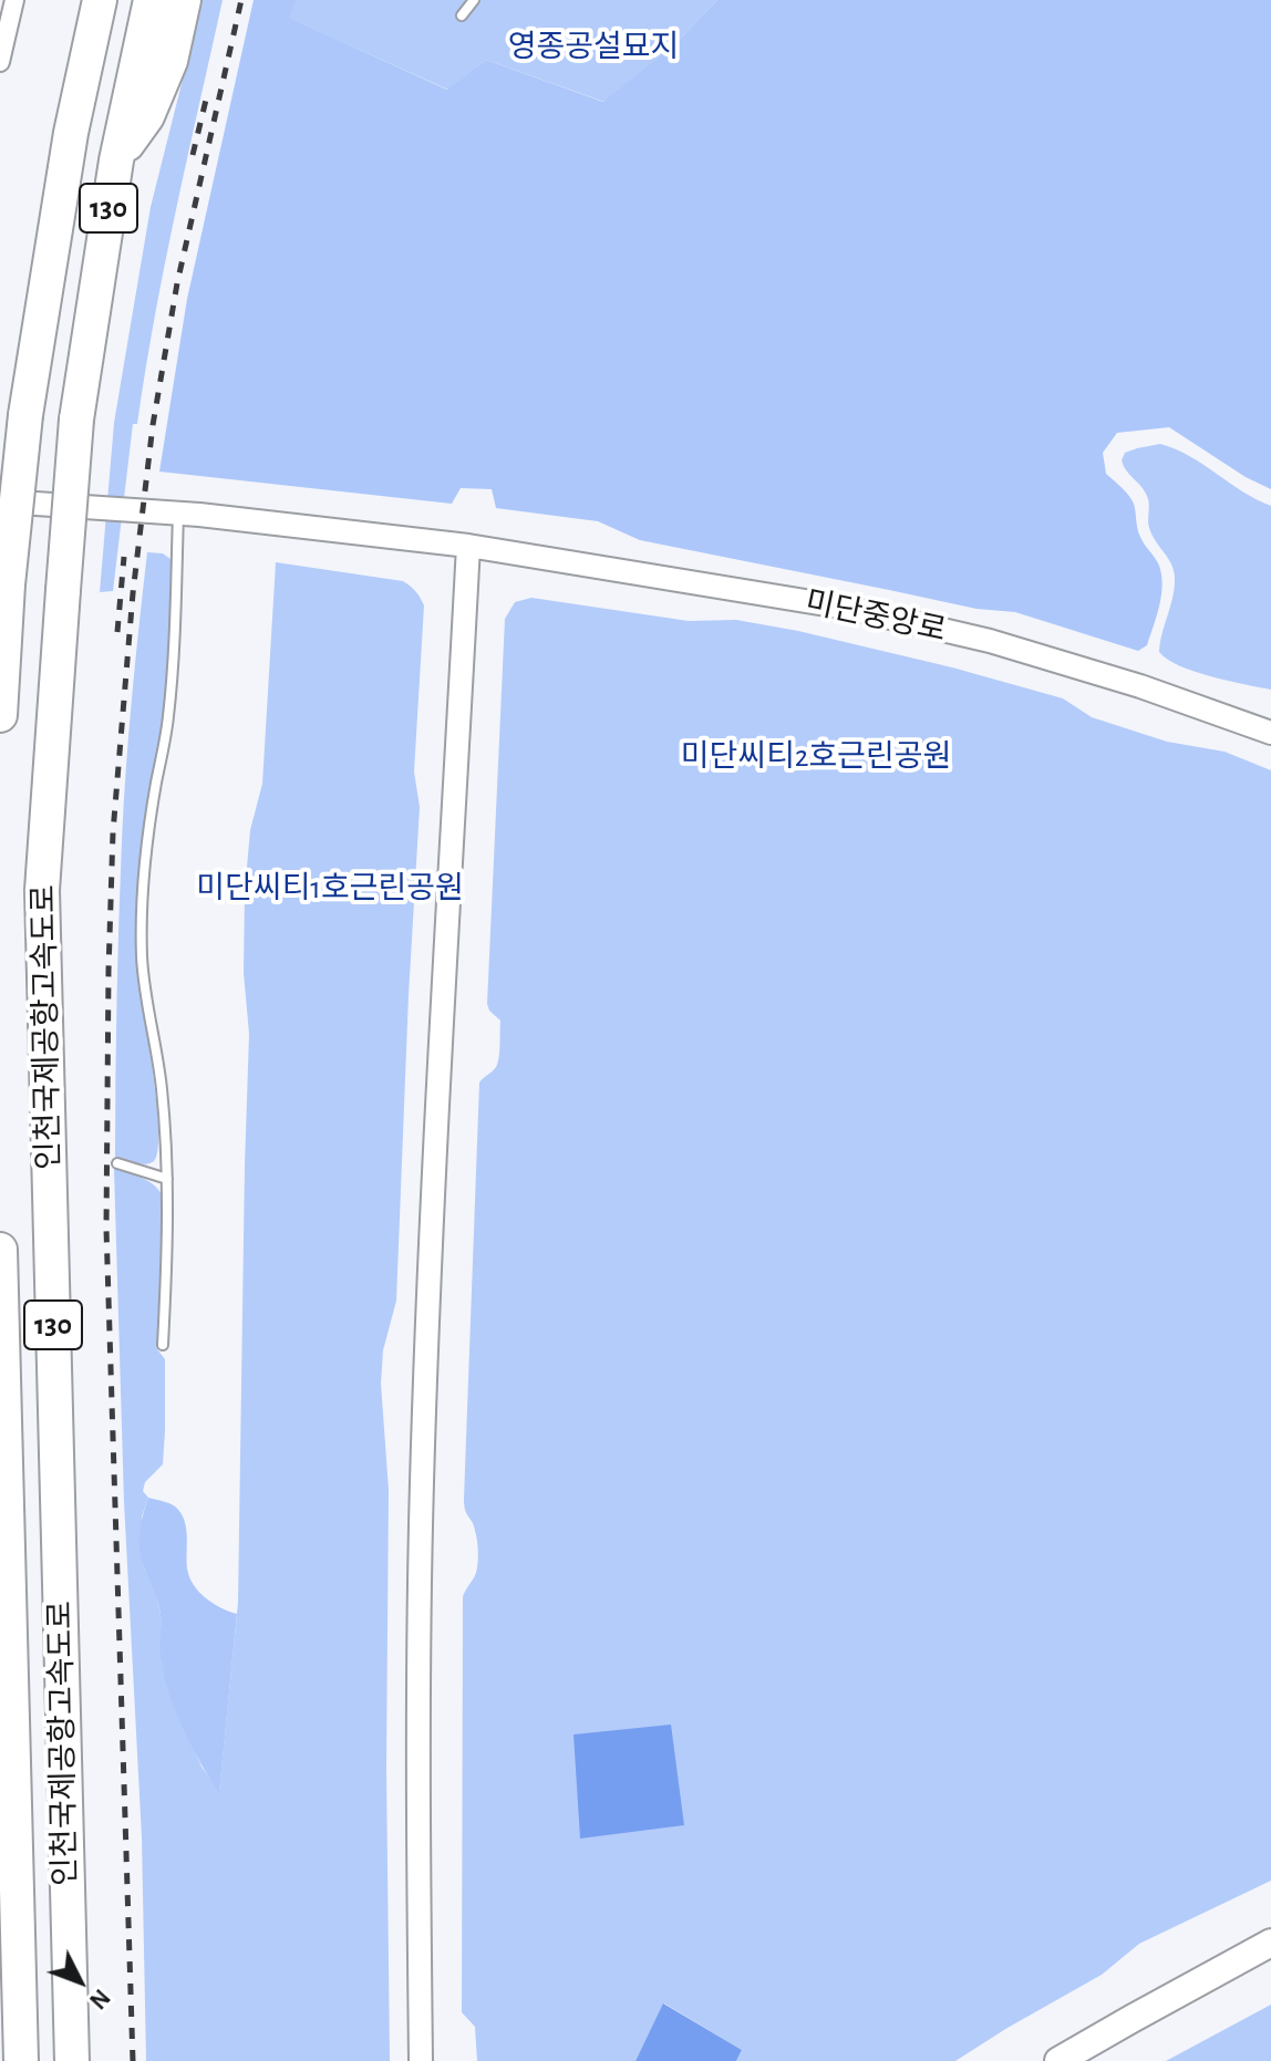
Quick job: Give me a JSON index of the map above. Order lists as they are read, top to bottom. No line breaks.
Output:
{"streets":{"highway":["130","인천국제공항고속도로"],"street":["미단중앙로"]},"parks":["영종공설묘지","미단씨티2호근린공원","미단씨티1호근린공원"],"north":"bottom right"}
